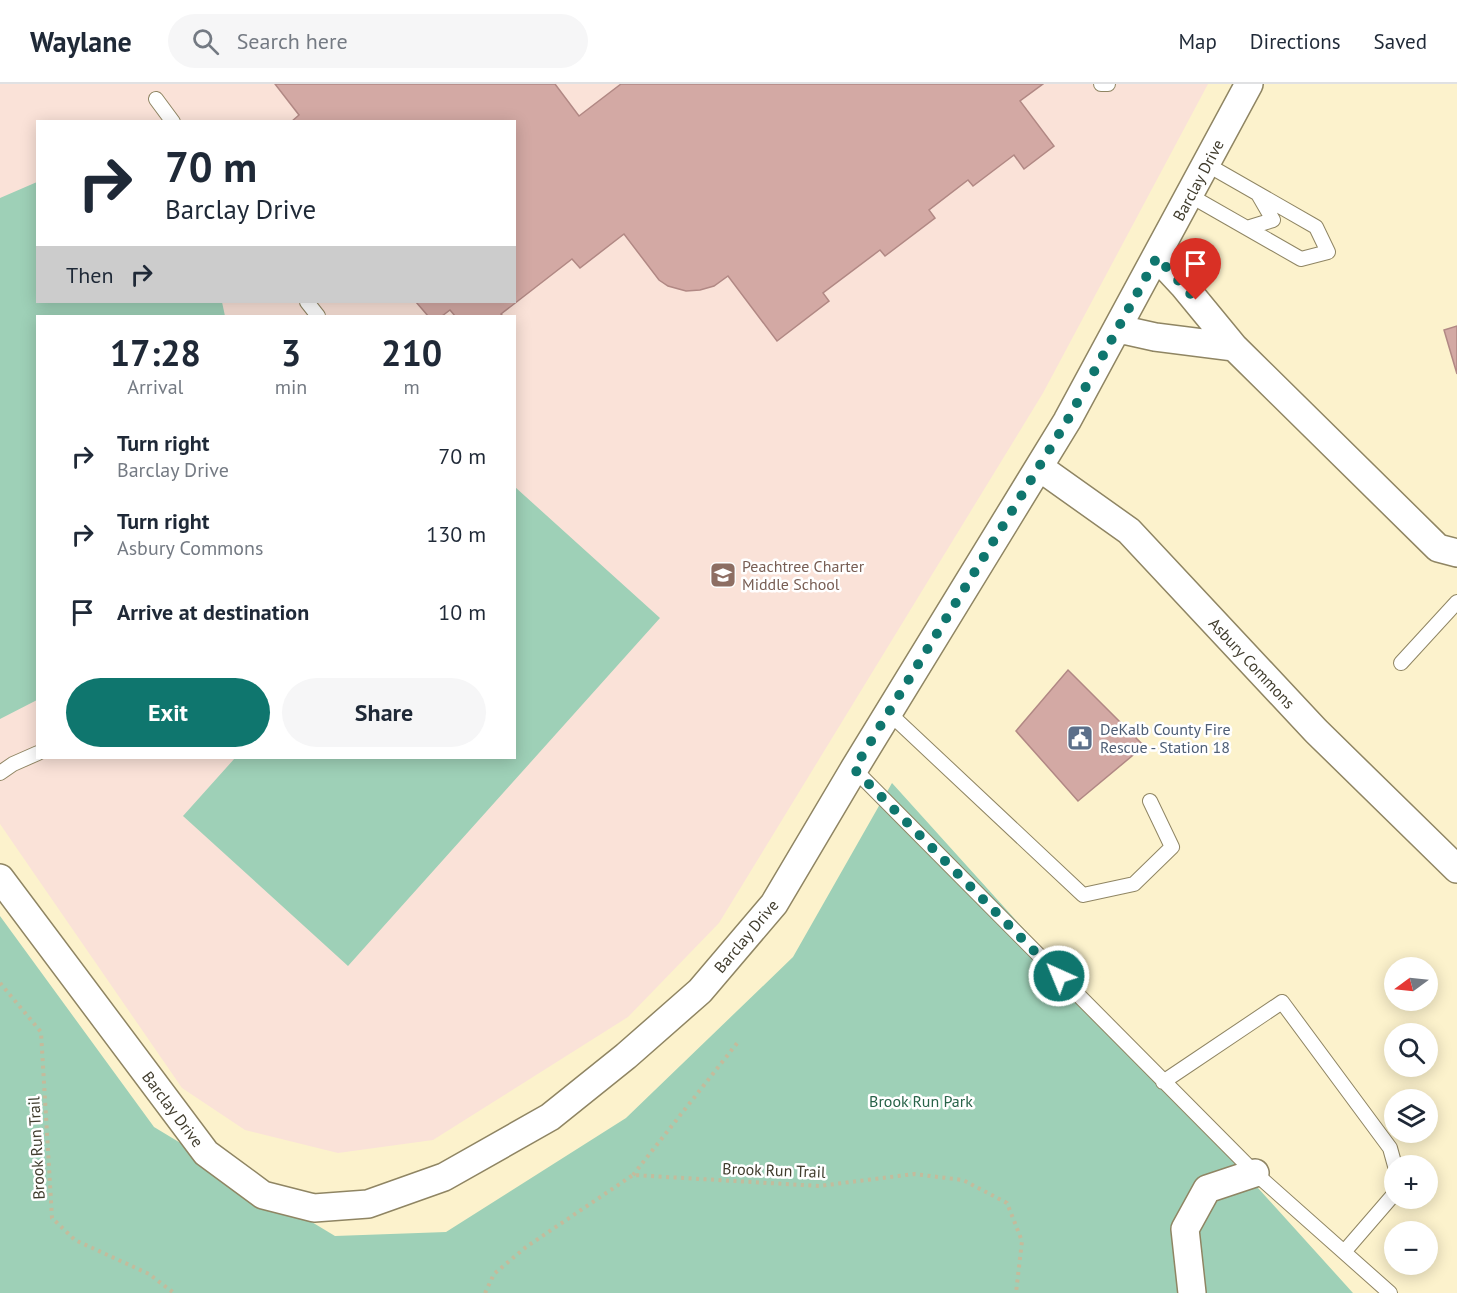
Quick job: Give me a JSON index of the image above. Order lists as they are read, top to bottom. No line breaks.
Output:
{"streets":{"street":["Barclay Drive","Asbury Commons"],"path":["Brook Run Trail"]},"crossings":[["Barclay Drive","Asbury Commons"]],"parks":["Brook Run Park"],"places":{"school or university":["Peachtree Charter Middle School"],"public building":["DeKalb County Fire Rescue - Station 18"]},"north":"left","page":{"header":"Waylane","search":"Search here","nav":["Map","Directions","Saved"],"turn":["70 m","Barclay Drive"],"then":"Then","eta":["17:28","Arrival","3","min","210","m"],"list":[{"name":"Turn right","note":"Barclay Drive","value":"70 m"},{"name":"Turn right","note":"Asbury Commons","value":"130 m"},{"name":"Arrive at destination","value":"10 m"}],"buttons":["Exit","Share"],"map_buttons":["+","−"]}}
